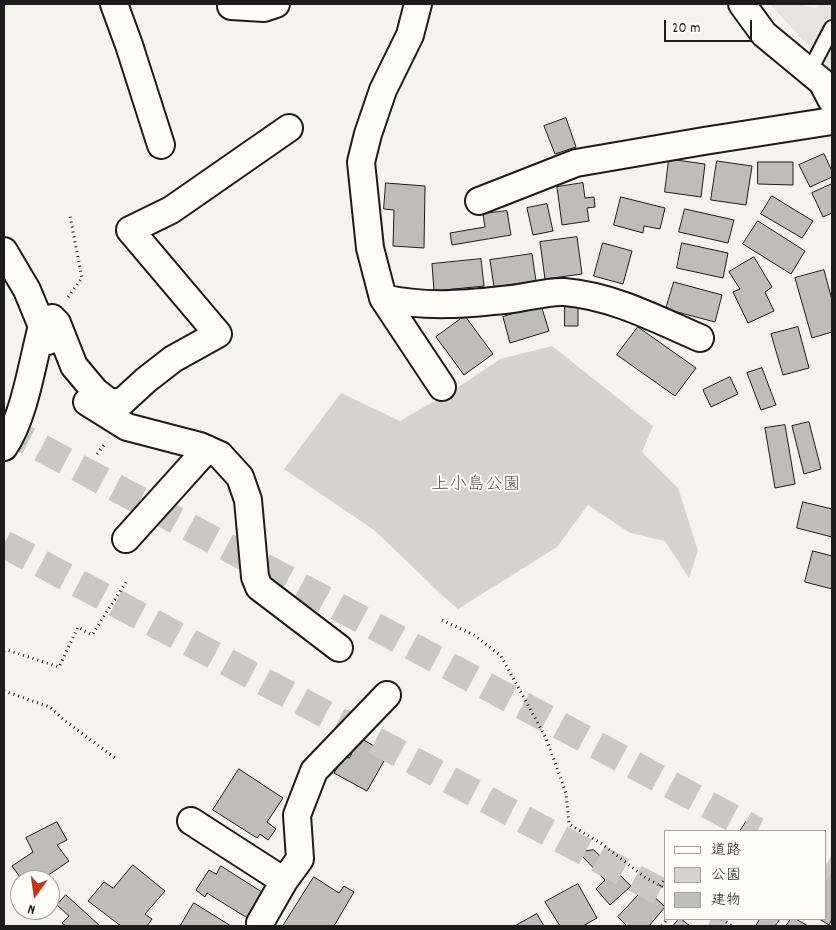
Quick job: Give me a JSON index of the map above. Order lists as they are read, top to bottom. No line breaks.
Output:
{"parks":["上小島公園"],"legend":["道路","公園","建物"],"scale_bar":"20 m","north":"bottom"}
